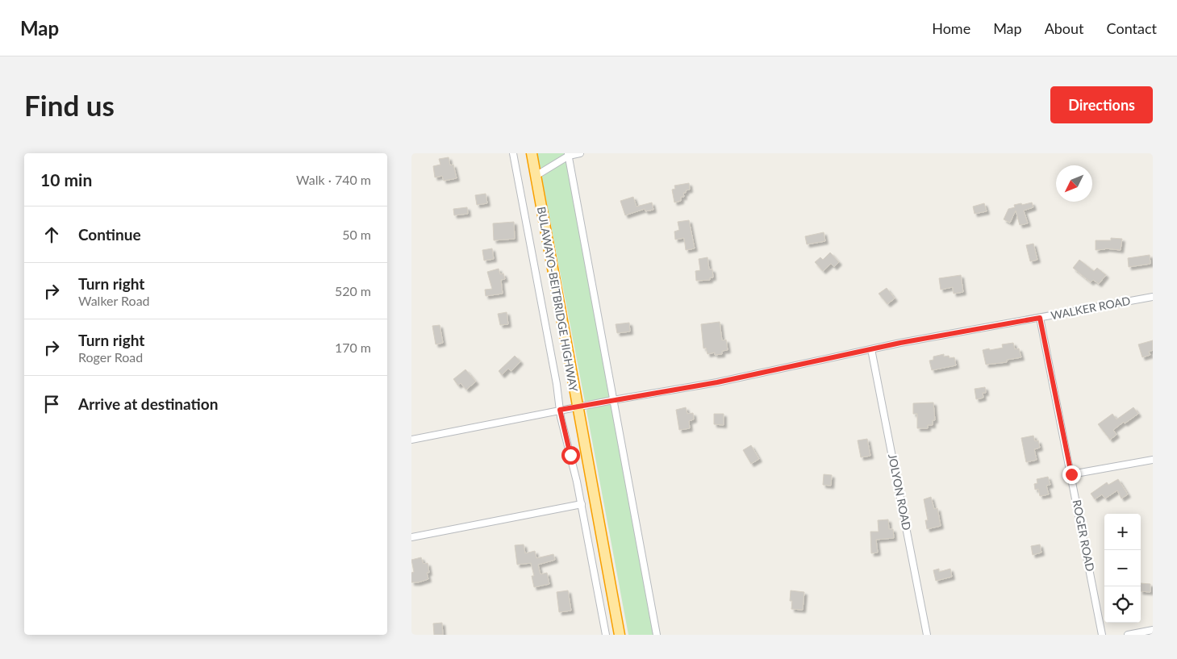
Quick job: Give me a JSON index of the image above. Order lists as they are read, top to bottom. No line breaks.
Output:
{"streets":{"highway":["BULAWAYO-BEITBRIDGE HIGHWAY"],"street":["WALKER ROAD","JOLYON ROAD","ROGER ROAD"]},"crossings":[["BULAWAYO-BEITBRIDGE HIGHWAY","WALKER ROAD"],["WALKER ROAD","JOLYON ROAD"],["WALKER ROAD","ROGER ROAD"]],"north":"bottom left","page":{"header":"Map","nav":["Home","Map","About","Contact"],"buttons":"Directions","title":"Find us","heading":["10 min","Walk · 740 m"],"list":[["Continue","50 m"],["Turn right","Walker Road","520 m"],["Turn right","Roger Road","170 m"],"Arrive at destination"],"map_buttons":["+","−"]}}
